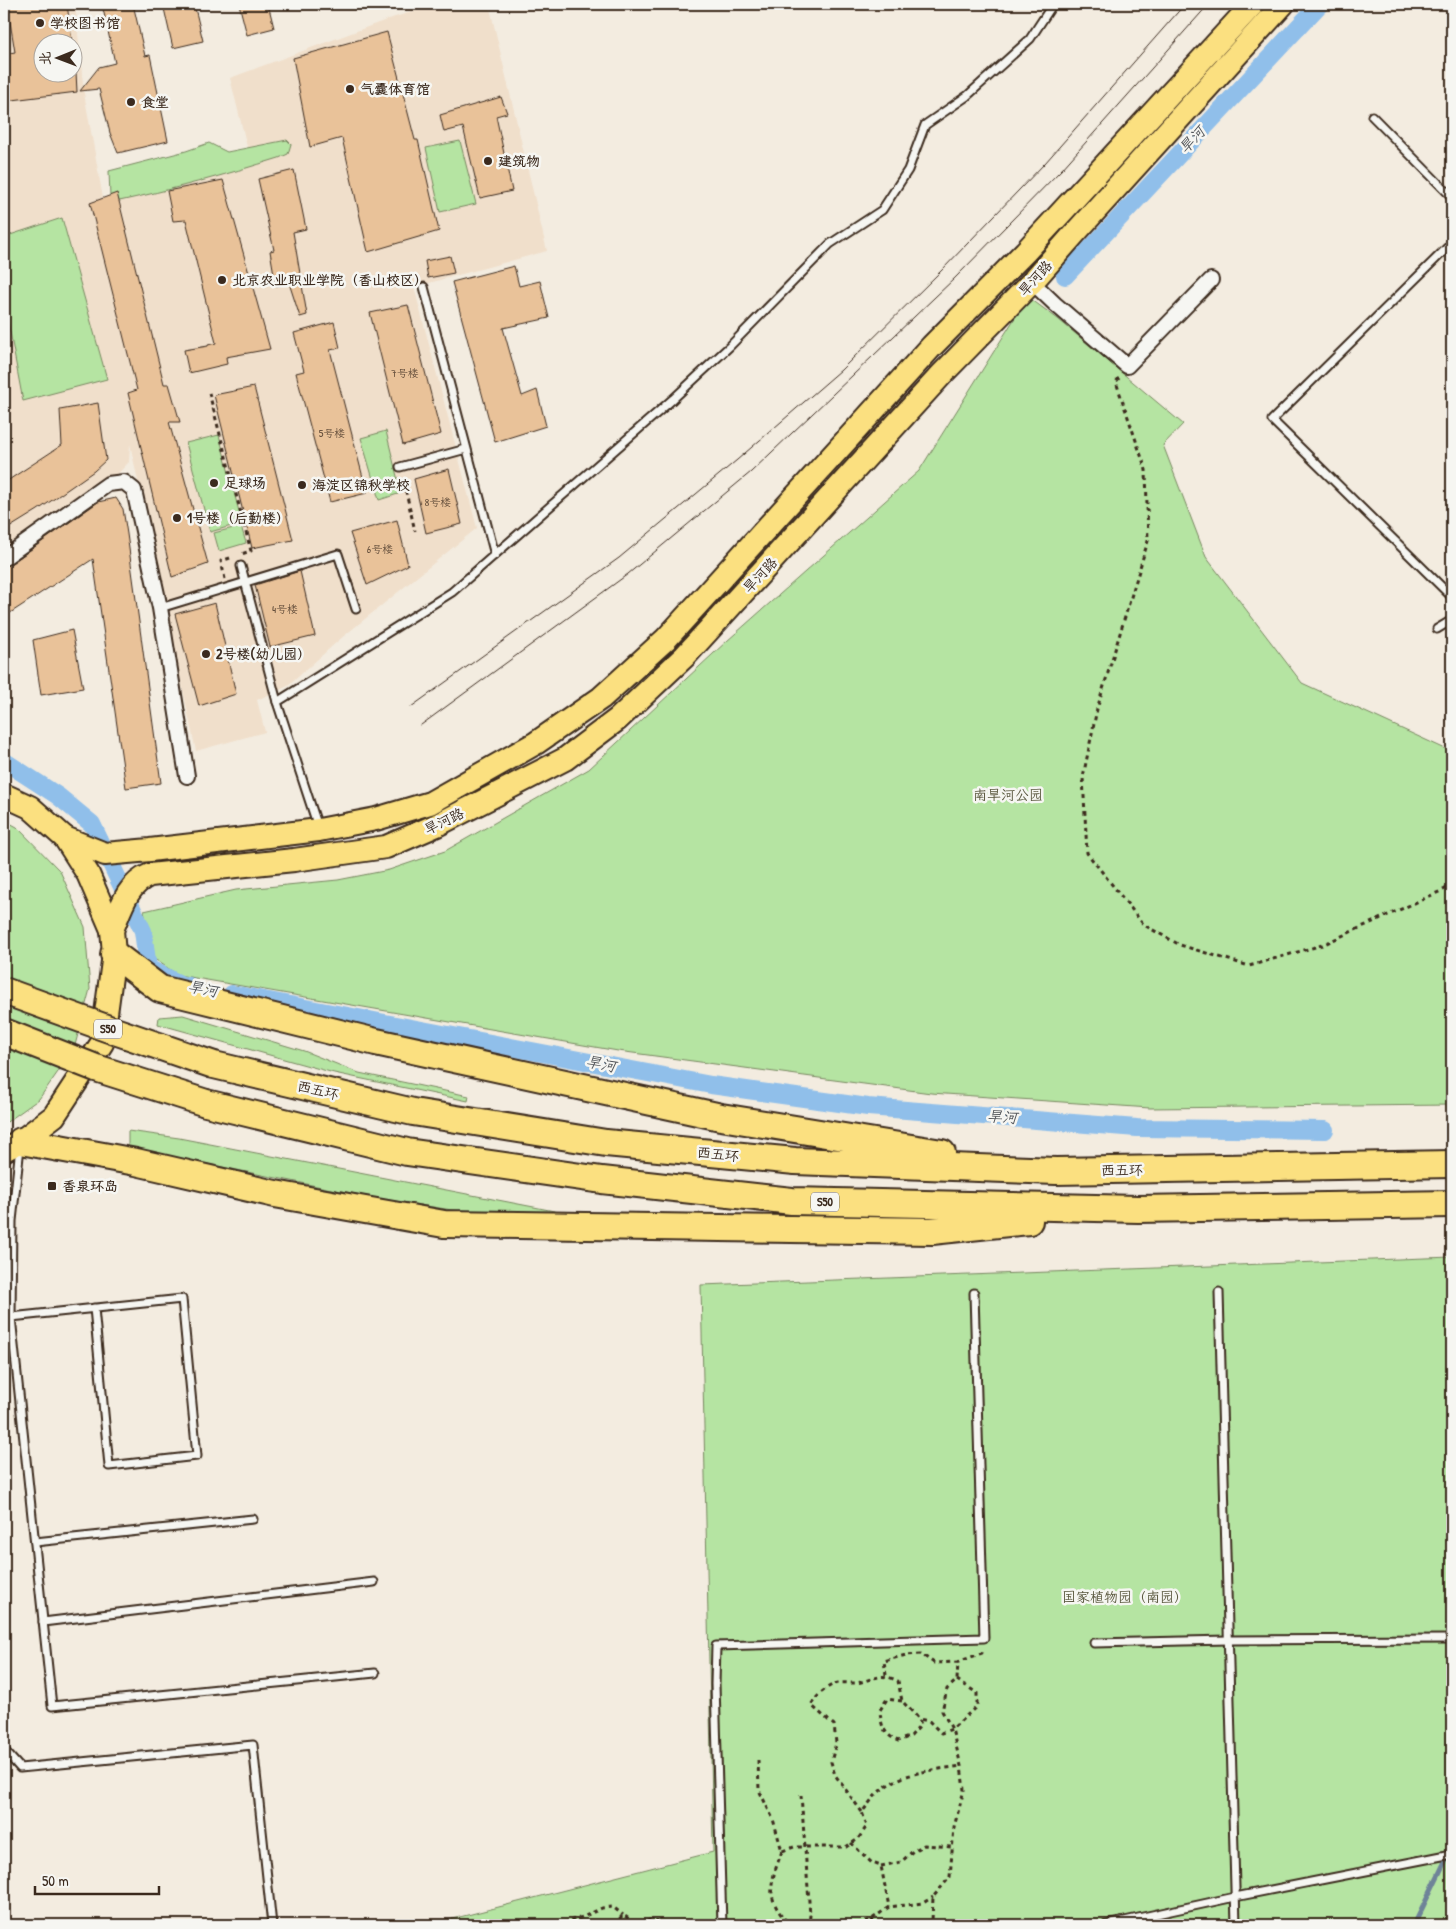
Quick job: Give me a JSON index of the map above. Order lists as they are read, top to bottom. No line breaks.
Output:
{"streets":{"highway":["S50","西五环"],"main road":["旱河路"]},"water":["旱河"],"parks":["南旱河公园","国家植物园（南园）"],"places":{"other":["学校图书馆","气囊体育馆","食堂","建筑物","北京农业职业学院（香山校区）","足球场","海淀区锦秋学校","1号楼（后勤楼）","2号楼(幼儿园）"],"transit":["香泉环岛"]},"house_numbers":["7号楼","5号楼","8号楼","6号楼","4号楼"],"scale_bar":"50 m","north":"left"}
